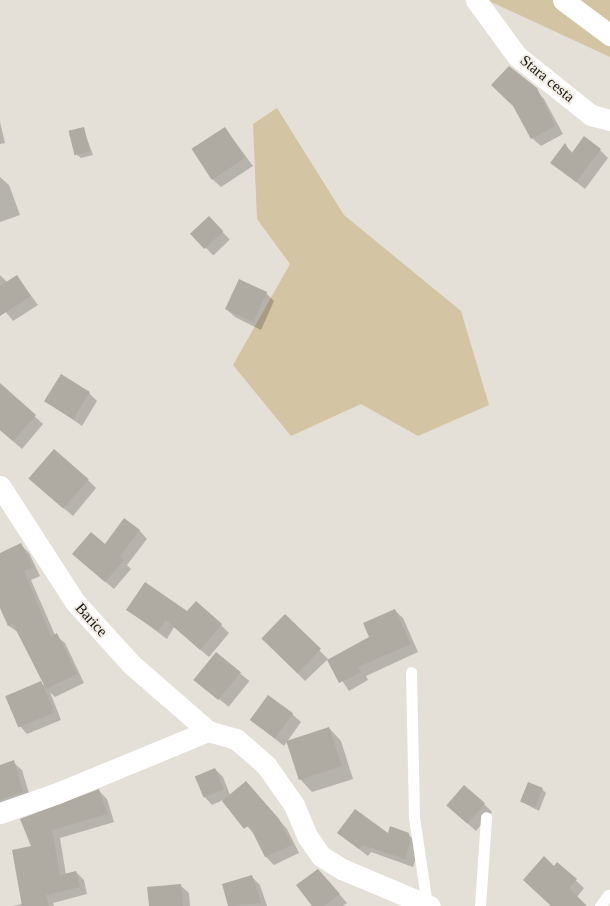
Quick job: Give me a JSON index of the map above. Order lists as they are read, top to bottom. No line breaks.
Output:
{"streets":{"street":["Stara cesta","Barice"]}}
